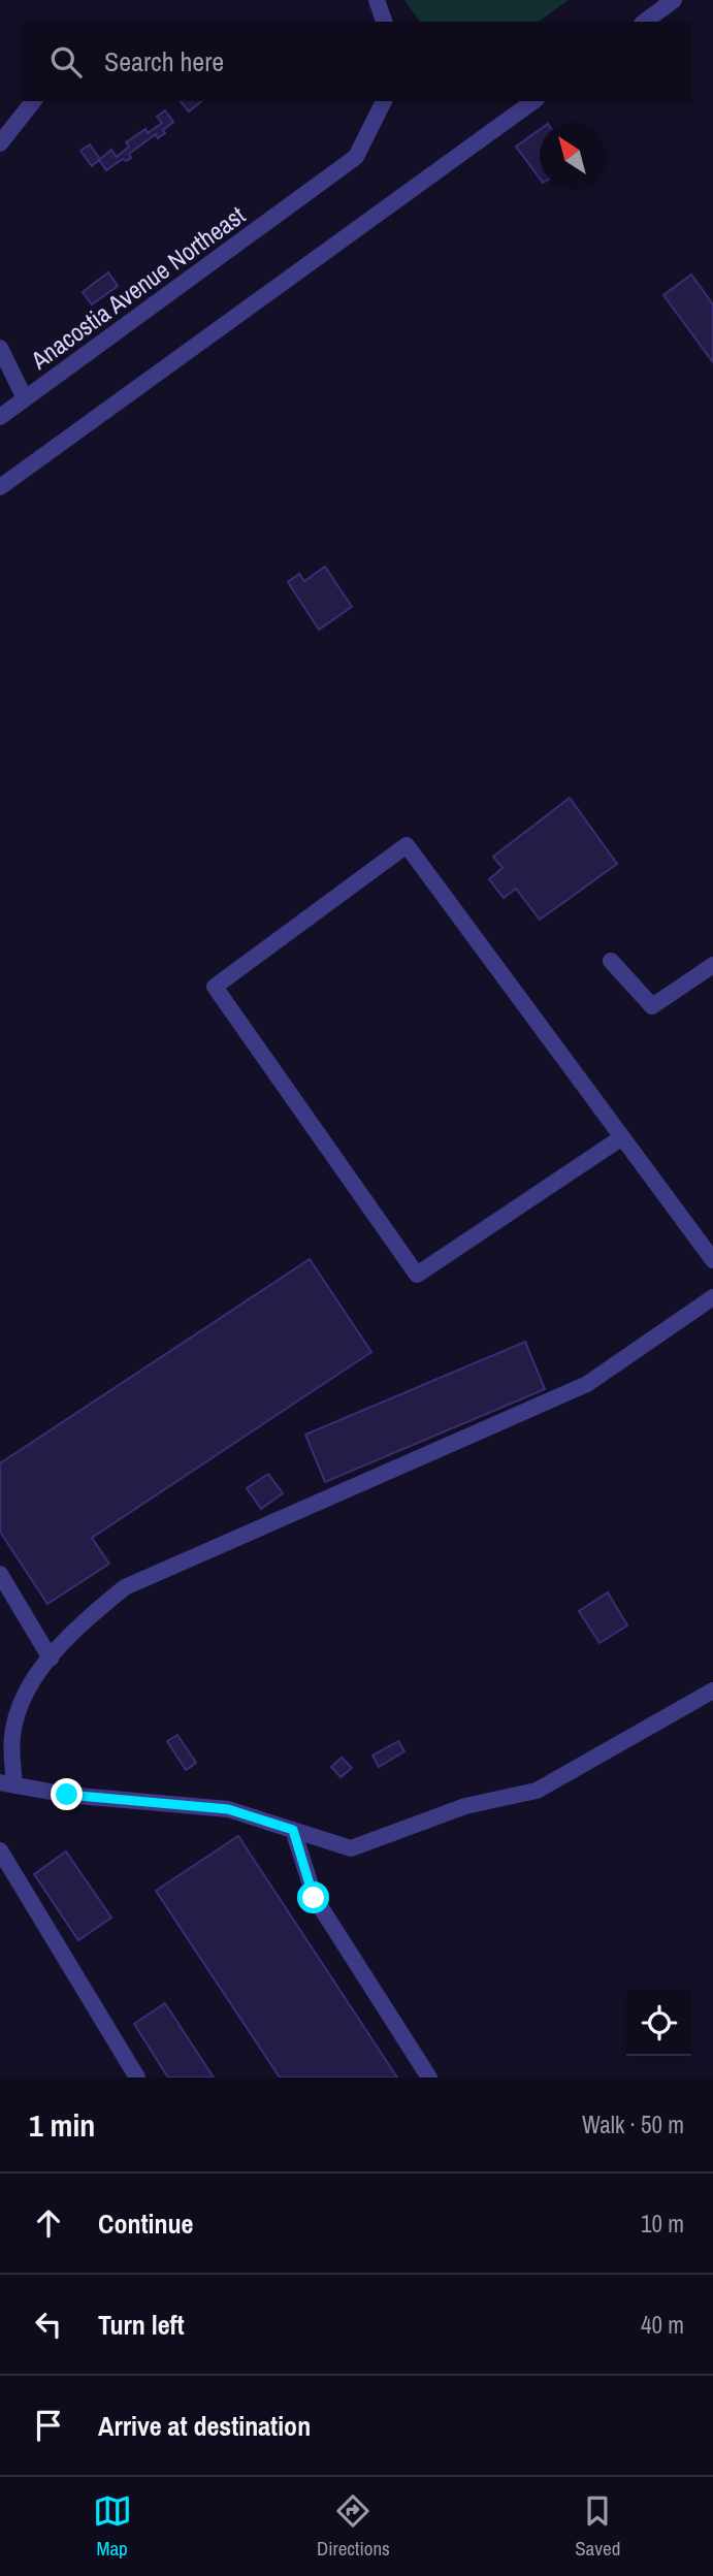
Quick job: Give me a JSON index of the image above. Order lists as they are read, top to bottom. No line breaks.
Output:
{"streets":{"lane":["Anacostia Avenue Northeast"]},"north":"top left","page":{"search":"Search here","heading":["1 min","Walk · 50 m"],"list":[["Continue","10 m"],["Turn left","40 m"],"Arrive at destination"],"nav":["Map","Directions","Saved"]}}
